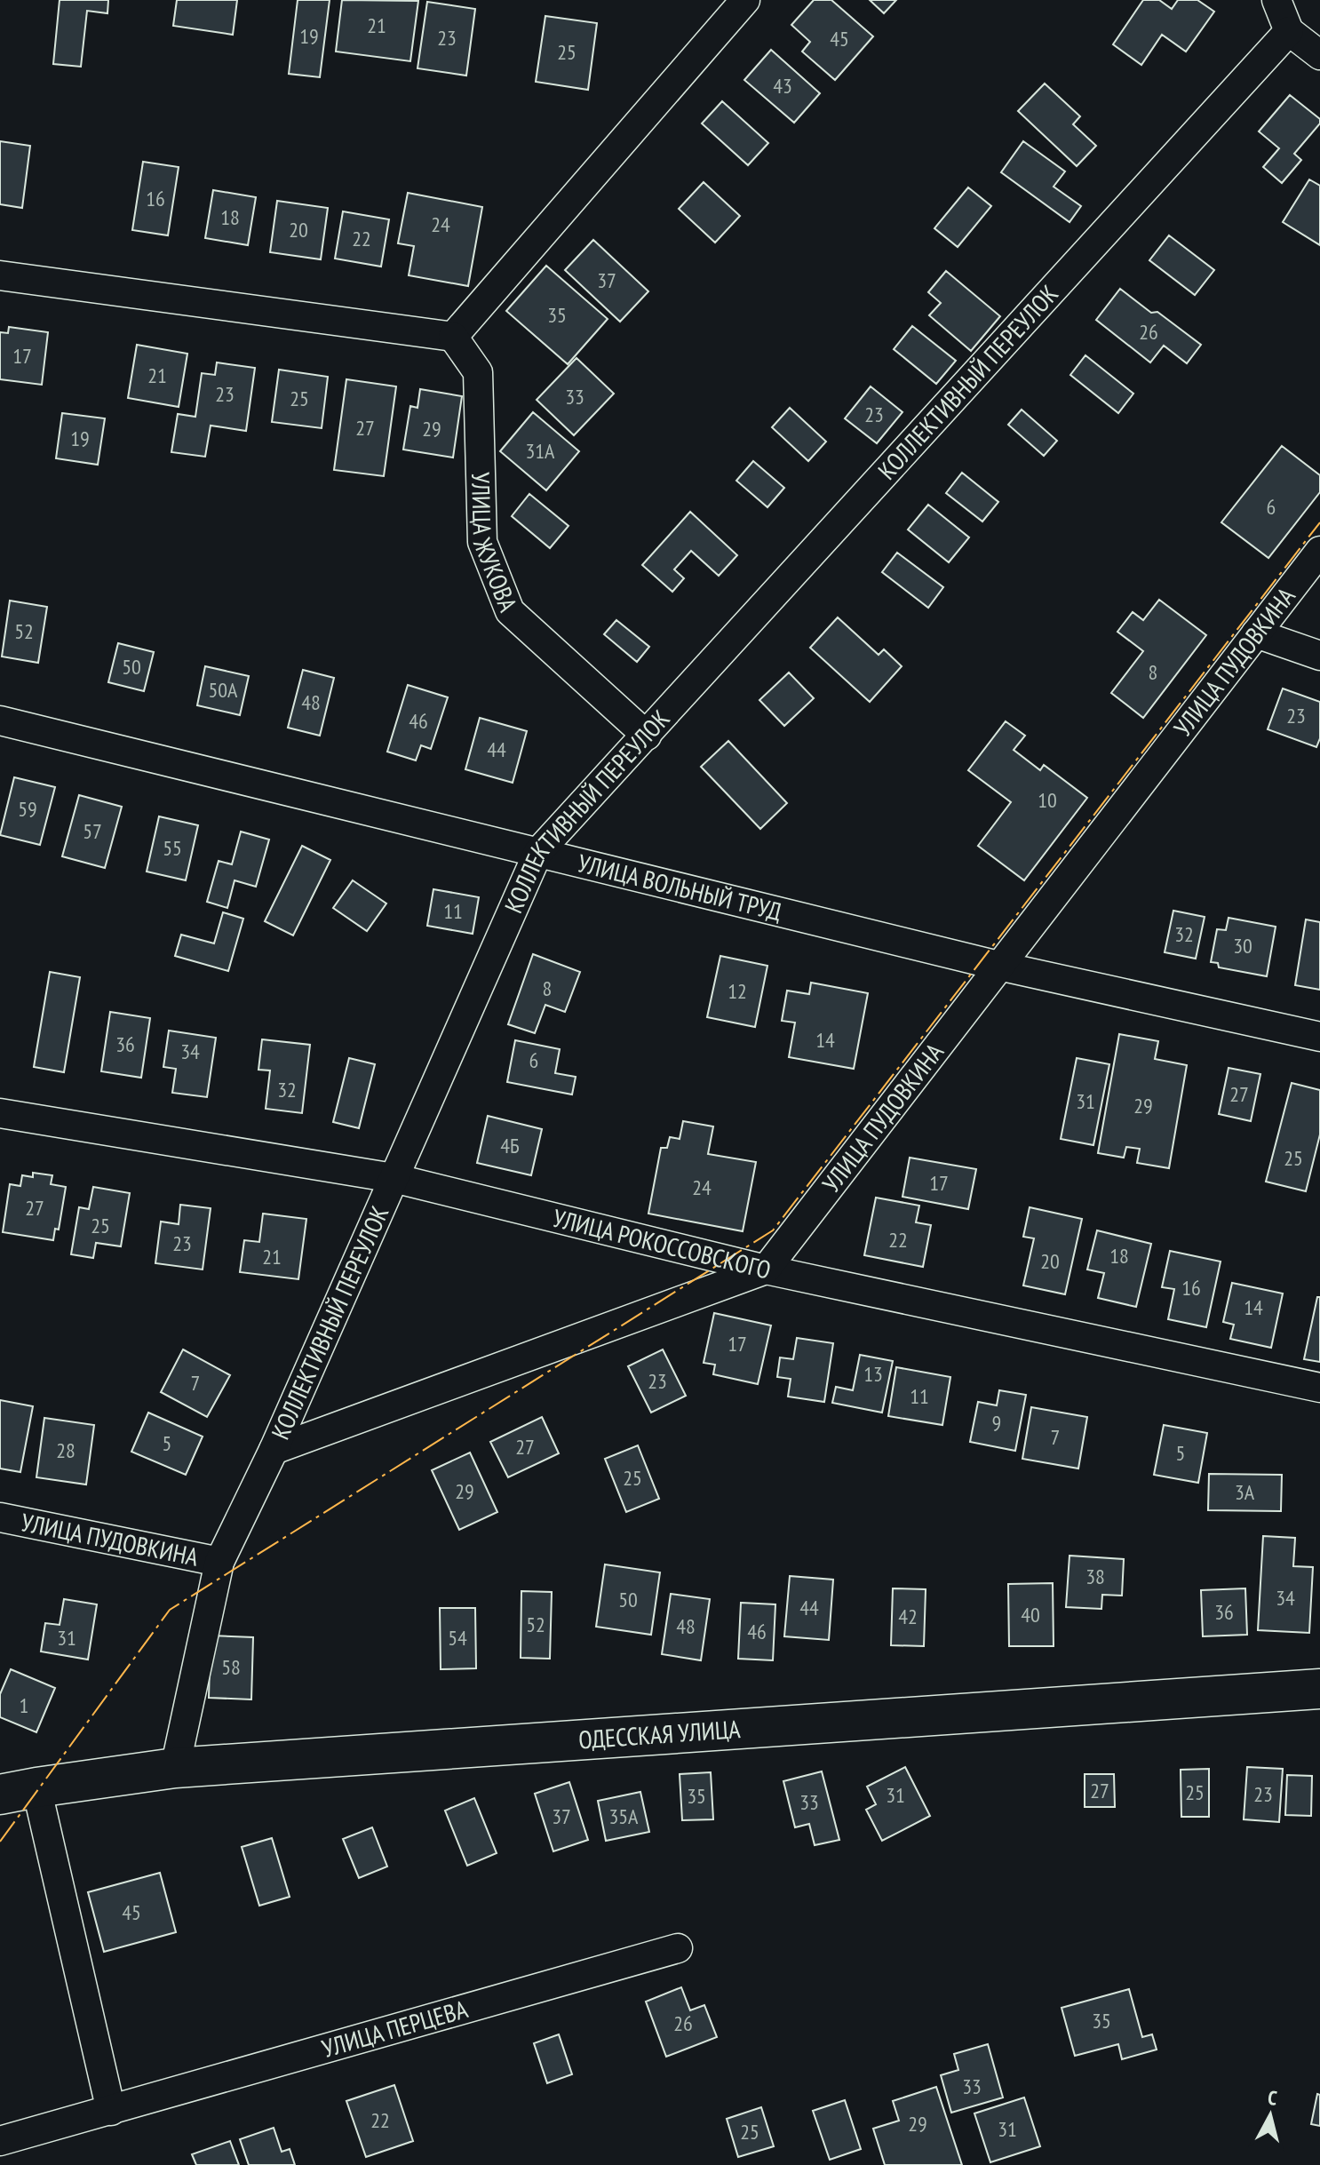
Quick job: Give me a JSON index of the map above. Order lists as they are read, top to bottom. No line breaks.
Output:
{"streets":{"main road":["ОДЕССКАЯ УЛИЦА"],"street":["КОЛЛЕКТИВНЫЙ ПЕРЕУЛОК","УЛИЦА ЖУКОВА","УЛИЦА ПУДОВКИНА","УЛИЦА ВОЛЬНЫЙ ТРУД","УЛИЦА РОКОССОВСКОГО","УЛИЦА ПЕРЦЕВА"]},"crossings":[["КОЛЛЕКТИВНЫЙ ПЕРЕУЛОК","УЛИЦА ЖУКОВА"],["КОЛЛЕКТИВНЫЙ ПЕРЕУЛОК","УЛИЦА ПУДОВКИНА"],["КОЛЛЕКТИВНЫЙ ПЕРЕУЛОК","УЛИЦА ВОЛЬНЫЙ ТРУД"],["КОЛЛЕКТИВНЫЙ ПЕРЕУЛОК","УЛИЦА РОКОССОВСКОГО"],["КОЛЛЕКТИВНЫЙ ПЕРЕУЛОК","ОДЕССКАЯ УЛИЦА"],["УЛИЦА ПУДОВКИНА","УЛИЦА ВОЛЬНЫЙ ТРУД"],["УЛИЦА ПУДОВКИНА","УЛИЦА РОКОССОВСКОГО"]],"house_numbers":["21","19","23","45","25","43","16","18","24","20","22","37","35","26","17","21","23","33","25","23","27","29","19","31А","6","52","50","8","50А","48","23","46","44","10","59","57","55","11","32","30","8","12","14","36","34","6","32","27","31","29","4Б","25","17","24","27","25","22","23","18","21","20","16","14","17","13","23","7","11","9","7","5","27","28","5","25","29","3А","38","34","50","44","36","40","42","52","48","46","31","54","58","1","27","25","23","31","35","33","37","35А","45","35","26","33","22","29","31","25"],"north":"top"}
